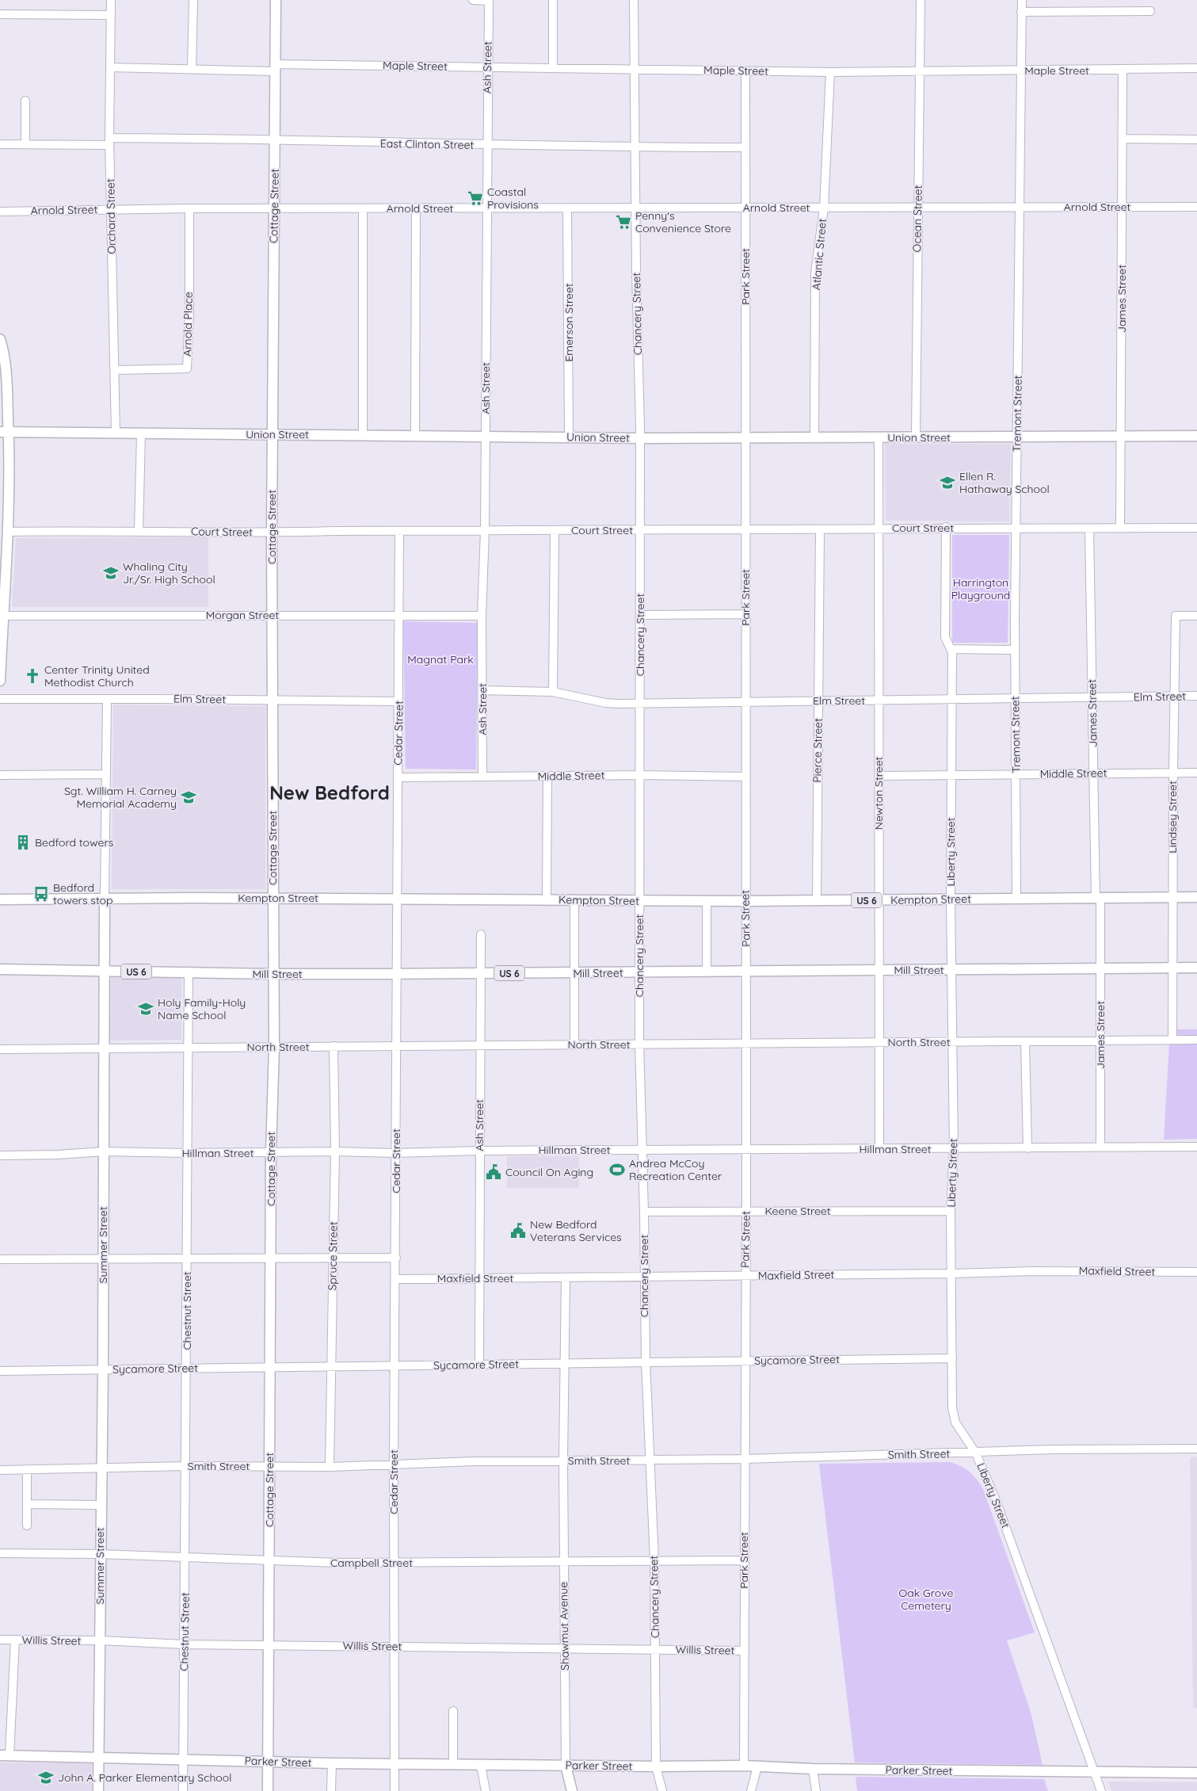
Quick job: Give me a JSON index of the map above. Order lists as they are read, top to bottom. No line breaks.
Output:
{"streets":{"main road":["Cottage Street","Union Street","Kempton Street","US 6","Mill Street","Summer Street","Shawmut Avenue","Parker Street"],"street":["Maple Street","Ash Street","East Clinton Street","Arnold Street","Orchard Street","Ocean Street","Atlantic Street","Park Street","James Street","Chancery Street","Emerson Street","Arnold Place","Tremont Street","Court Street","Morgan Street","Elm Street","Cedar Street","Pierce Street","Middle Street","Newton Street","Lindsey Street","Liberty Street","North Street","Hillman Street","Keene Street","Spruce Street","Maxfield Street","Chestnut Street","Sycamore Street","Smith Street","Campbell Street","Willis Street"]},"crossings":[["Maple Street","Ash Street"],["Maple Street","Cottage Street"],["Maple Street","Orchard Street"],["Maple Street","Ocean Street"],["Maple Street","Atlantic Street"],["Maple Street","Park Street"],["Maple Street","James Street"],["Maple Street","Chancery Street"],["Maple Street","Tremont Street"],["Ash Street","East Clinton Street"],["Ash Street","Arnold Street"],["Ash Street","Union Street"],["Ash Street","Court Street"],["Ash Street","Morgan Street"],["Ash Street","Elm Street"],["Ash Street","Middle Street"],["Ash Street","Mill Street"],["Ash Street","North Street"],["Ash Street","Hillman Street"],["Ash Street","Maxfield Street"],["Ash Street","Sycamore Street"],["East Clinton Street","Cottage Street"],["East Clinton Street","Orchard Street"],["East Clinton Street","Park Street"],["East Clinton Street","Chancery Street"],["Cottage Street","Arnold Street"],["Cottage Street","Union Street"],["Cottage Street","Court Street"],["Cottage Street","Morgan Street"],["Cottage Street","Elm Street"],["Cottage Street","Kempton Street"],["Cottage Street","Mill Street"],["Cottage Street","North Street"],["Cottage Street","Hillman Street"],["Cottage Street","Sycamore Street"],["Cottage Street","Smith Street"],["Cottage Street","Campbell Street"],["Cottage Street","Willis Street"],["Cottage Street","Parker Street"],["Arnold Street","Orchard Street"],["Arnold Street","Ocean Street"],["Arnold Street","Atlantic Street"],["Arnold Street","Park Street"],["Arnold Street","James Street"],["Arnold Street","Chancery Street"],["Arnold Street","Emerson Street"],["Arnold Street","Arnold Place"],["Arnold Street","Tremont Street"],["Orchard Street","Arnold Place"],["Orchard Street","Union Street"],["Ocean Street","Union Street"],["Atlantic Street","Union Street"],["Park Street","Union Street"],["Park Street","Court Street"],["Park Street","Elm Street"],["Park Street","Middle Street"],["Park Street","Kempton Street"],["Park Street","Mill Street"],["Park Street","North Street"],["Park Street","Hillman Street"],["Park Street","Keene Street"],["Park Street","Maxfield Street"],["Park Street","Sycamore Street"],["Park Street","Smith Street"],["Park Street","Campbell Street"],["Park Street","Willis Street"],["Park Street","Parker Street"],["James Street","Union Street"],["James Street","Court Street"],["James Street","Elm Street"],["James Street","Middle Street"],["James Street","Kempton Street"],["James Street","Mill Street"],["James Street","North Street"],["James Street","Hillman Street"],["Chancery Street","Union Street"],["Chancery Street","Court Street"],["Chancery Street","Elm Street"],["Chancery Street","Middle Street"],["Chancery Street","Kempton Street"],["Chancery Street","Mill Street"],["Chancery Street","North Street"],["Chancery Street","Hillman Street"],["Chancery Street","Keene Street"],["Chancery Street","Maxfield Street"],["Chancery Street","Sycamore Street"],["Chancery Street","Smith Street"],["Chancery Street","Campbell Street"],["Chancery Street","Willis Street"],["Chancery Street","Parker Street"],["Emerson Street","Union Street"],["Tremont Street","Union Street"],["Tremont Street","Court Street"],["Tremont Street","Elm Street"],["Tremont Street","Middle Street"],["Tremont Street","Kempton Street"],["Union Street","Newton Street"],["Court Street","Cedar Street"],["Court Street","Pierce Street"],["Court Street","Newton Street"],["Court Street","Liberty Street"],["Morgan Street","Cedar Street"],["Elm Street","Cedar Street"],["Elm Street","Pierce Street"],["Elm Street","Newton Street"],["Elm Street","Lindsey Street"],["Elm Street","Liberty Street"],["Elm Street","Summer Street"],["Cedar Street","Middle Street"],["Cedar Street","Kempton Street"],["Cedar Street","Mill Street"],["Cedar Street","North Street"],["Cedar Street","Hillman Street"],["Cedar Street","Maxfield Street"],["Cedar Street","Sycamore Street"],["Cedar Street","Smith Street"],["Cedar Street","Campbell Street"],["Cedar Street","Willis Street"],["Cedar Street","Parker Street"],["Pierce Street","Kempton Street"],["Middle Street","Newton Street"],["Middle Street","Lindsey Street"],["Middle Street","Liberty Street"],["Newton Street","Kempton Street"],["Newton Street","Mill Street"],["Newton Street","North Street"],["Newton Street","Hillman Street"],["Lindsey Street","Kempton Street"],["Lindsey Street","Mill Street"],["Lindsey Street","North Street"],["Liberty Street","Kempton Street"],["Liberty Street","Mill Street"],["Liberty Street","North Street"],["Liberty Street","Hillman Street"],["Liberty Street","Keene Street"],["Liberty Street","Maxfield Street"],["Liberty Street","Sycamore Street"],["Liberty Street","Smith Street"],["Liberty Street","Parker Street"],["Kempton Street","Summer Street"],["Mill Street","Summer Street"],["Mill Street","Chestnut Street"],["North Street","Summer Street"],["North Street","Spruce Street"],["North Street","Chestnut Street"],["Hillman Street","Summer Street"],["Hillman Street","Spruce Street"],["Hillman Street","Chestnut Street"],["Summer Street","Sycamore Street"],["Summer Street","Smith Street"],["Summer Street","Campbell Street"],["Summer Street","Willis Street"],["Summer Street","Parker Street"],["Spruce Street","Sycamore Street"],["Spruce Street","Smith Street"],["Chestnut Street","Sycamore Street"],["Chestnut Street","Smith Street"],["Chestnut Street","Campbell Street"],["Chestnut Street","Willis Street"],["Chestnut Street","Parker Street"],["Smith Street","Shawmut Avenue"],["Campbell Street","Shawmut Avenue"],["Shawmut Avenue","Willis Street"],["Shawmut Avenue","Parker Street"]],"districts":["New Bedford"],"parks":["Harrington Playground","Magnat Park","Oak Grove Cemetery"],"places":{"supermarket":["Coastal Provisions","Penny's Convenience Store"],"school or university":["Ellen R. Hathaway School","Whaling City Jr./Sr. High School","Sgt. William H. Carney Memorial Academy","Holy Family-Holy Name School","John A. Parker Elementary School"],"church":["Center Trinity United Methodist Church"],"building":["Bedford towers"],"bus stop":["Bedford towers stop"],"sports":["Andrea McCoy Recreation Center"],"public building":["Council On Aging","New Bedford Veterans Services"]}}
